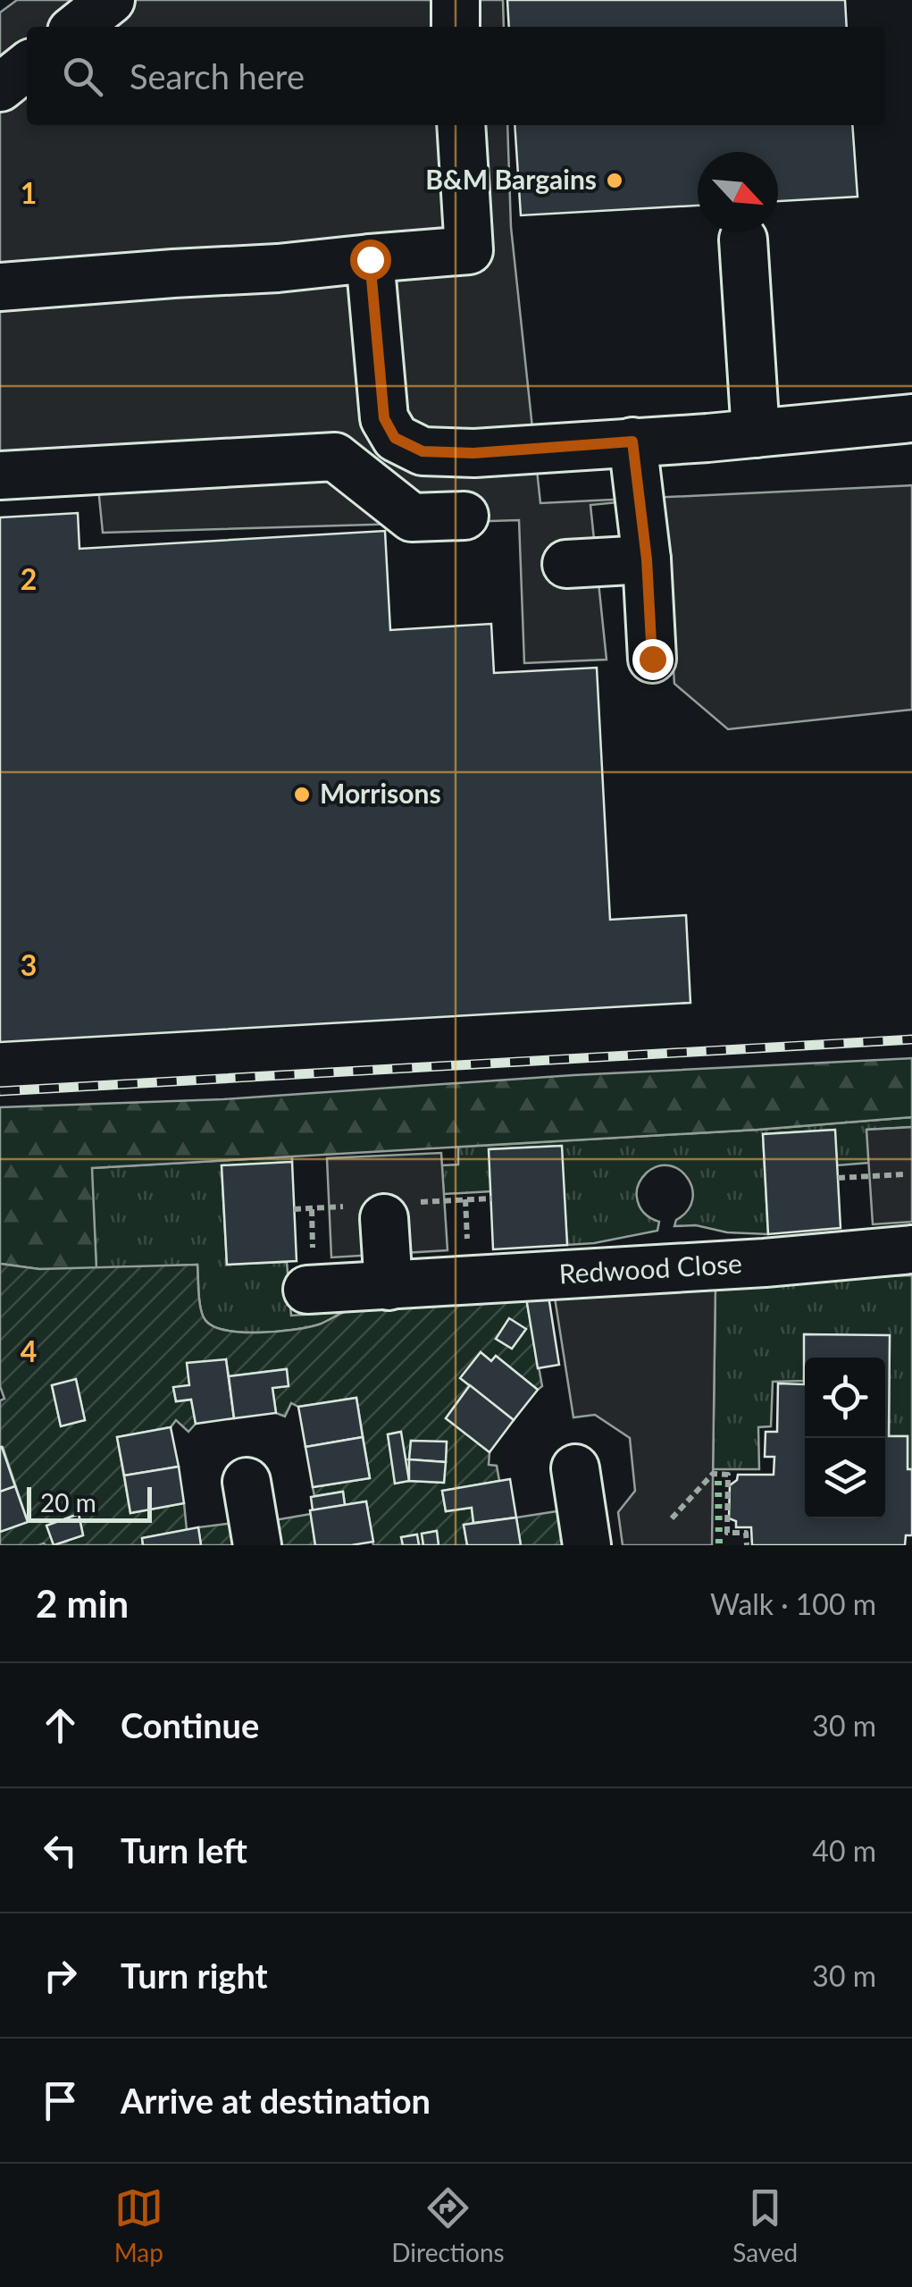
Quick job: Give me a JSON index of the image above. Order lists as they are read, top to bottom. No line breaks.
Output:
{"streets":{"street":["Redwood Close"]},"places":["B&M Bargains","Morrisons"],"scale_bar":"20 m","north":"bottom right","page":{"search":"Search here","scale":"20 m","heading":["2 min","Walk · 100 m"],"list":[["Continue","30 m"],["Turn left","40 m"],["Turn right","30 m"],"Arrive at destination"],"nav":["Map","Directions","Saved"]},"grid":{"rows":["1","2","3","4"]}}
